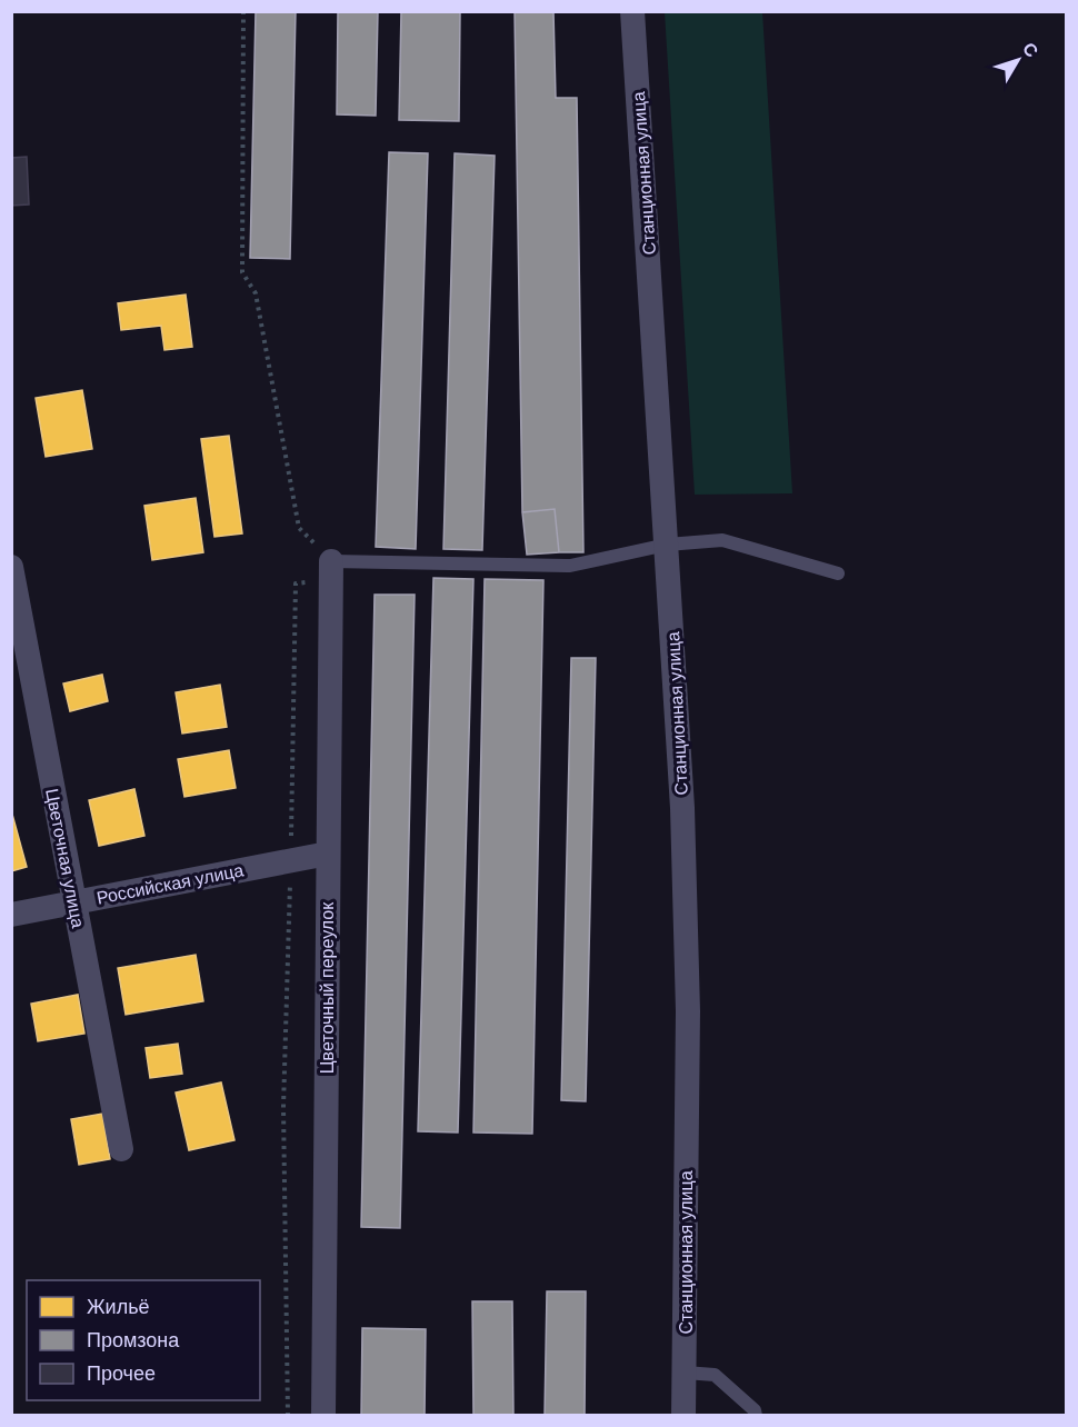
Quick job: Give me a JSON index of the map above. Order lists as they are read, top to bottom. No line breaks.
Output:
{"streets":{"street":["Станционная улица","Цветочная улица","Российская улица","Цветочный переулок"]},"crossings":[["Цветочная улица","Российская улица"],["Российская улица","Цветочный переулок"]],"legend":["Жильё","Промзона","Прочее"],"north":"top right"}
